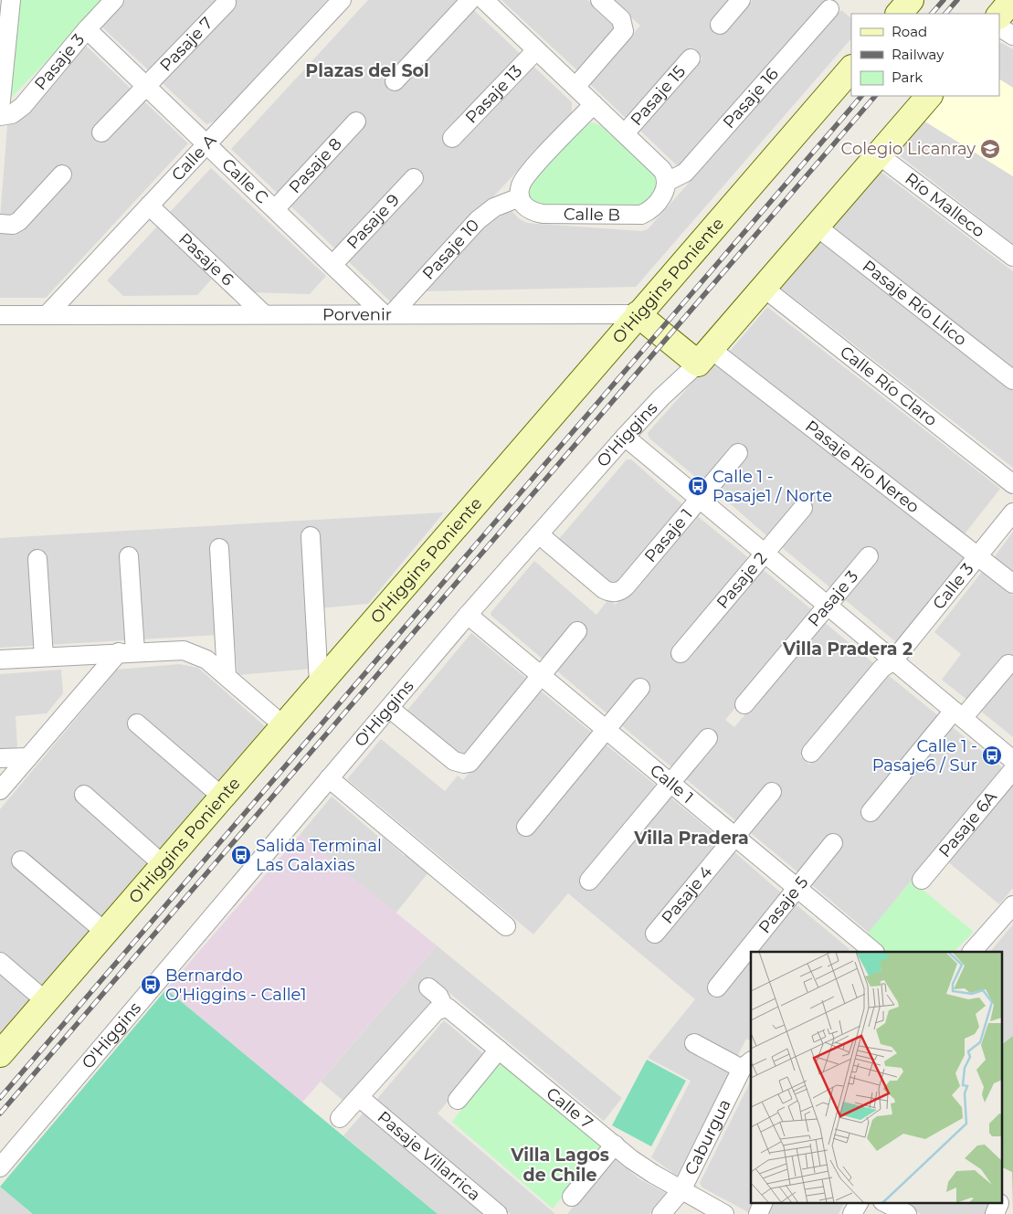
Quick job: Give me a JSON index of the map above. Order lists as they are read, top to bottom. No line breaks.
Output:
{"streets":{"street":["Pasaje 7","Pasaje 3","Pasaje 13","Pasaje 15","Pasaje 16","Calle A","Pasaje 8","Calle C","Río Malleco","Calle B","Pasaje 9","Pasaje 10","Pasaje 6","O'Higgins Poniente","Pasaje Río Llico","Porvenir","Calle Río Claro","O'Higgins","Pasaje Río Nereo","Pasaje 1","Pasaje 2","Calle 3","Calle 1","Pasaje 6A","Pasaje 4","Pasaje 5","Calle 7","Caburgua","Pasaje Villarrica"]},"crossings":[["Pasaje 7","Calle C"],["Pasaje 3","Calle C"],["Pasaje 16","Calle B"],["Calle A","Calle C"],["Calle A","Pasaje 6"],["Calle A","Porvenir"],["Pasaje 8","Calle C"],["Calle C","Pasaje 9"],["Calle C","Pasaje 10"],["Calle C","Porvenir"],["Río Malleco","O'Higgins"],["Calle B","Pasaje 10"],["Pasaje 10","Porvenir"],["Pasaje 6","Porvenir"],["O'Higgins Poniente","Porvenir"],["Pasaje Río Llico","O'Higgins"],["Calle Río Claro","O'Higgins"],["O'Higgins","Pasaje Río Nereo"],["O'Higgins","Pasaje 1"],["O'Higgins","Calle 1"],["Pasaje Río Nereo","Calle 3"],["Calle 1","Pasaje 4"],["Calle 1","Pasaje 5"],["Calle 7","Caburgua"]],"districts":["Plazas del Sol","Villa Pradera 2","Villa Pradera","Villa Lagos de Chile"],"places":{"school or university":["Colegio Licanray"],"bus stop":["Calle 1 - Pasaje1 / Norte","Calle 1 - Pasaje6 / Sur","Salida Terminal Las Galaxias","Bernardo O'Higgins - Calle1"]},"legend":["Road","Railway","Park"]}
